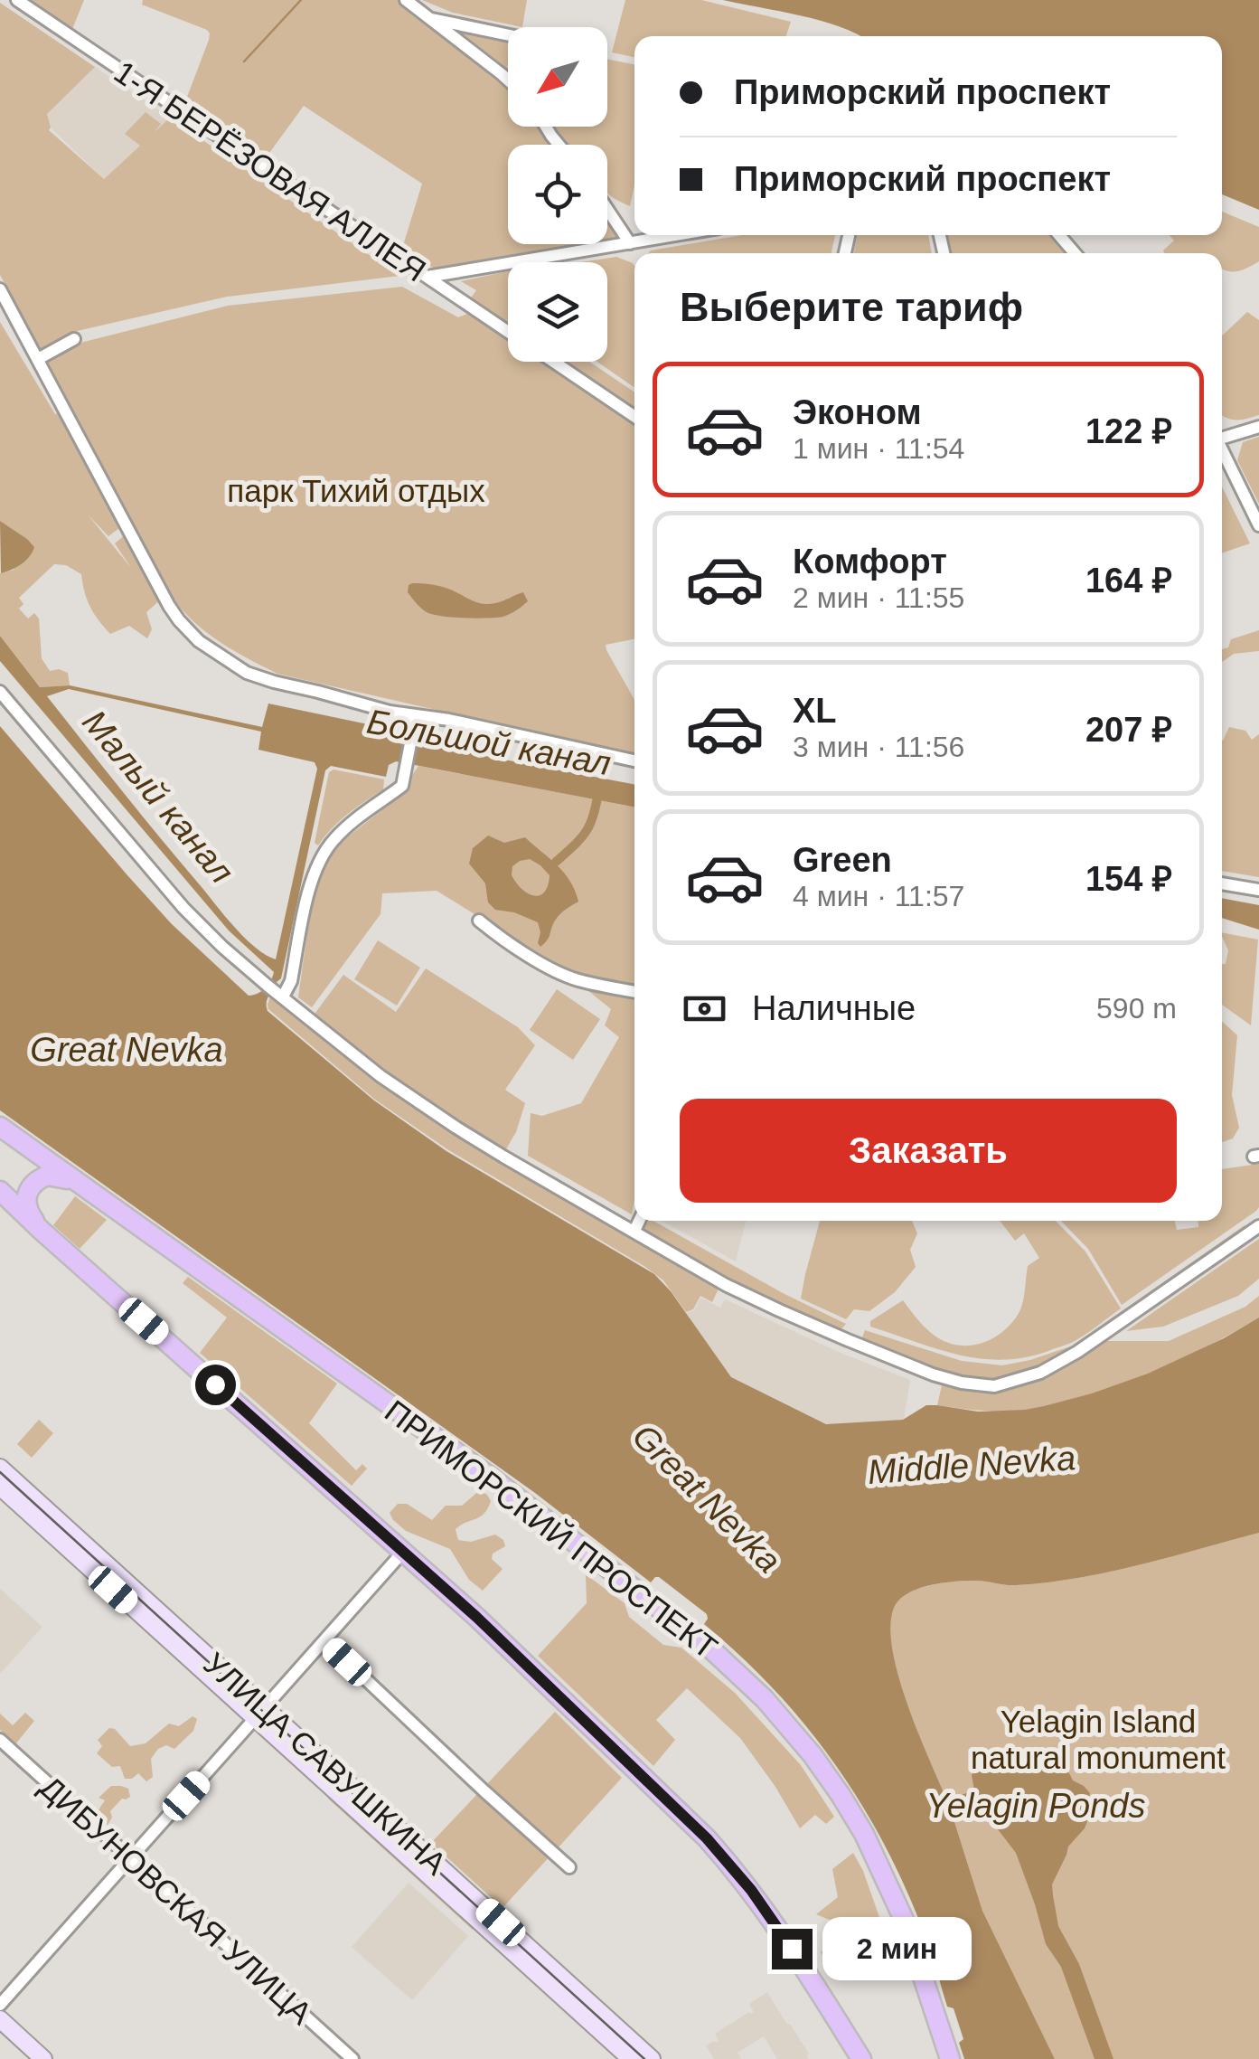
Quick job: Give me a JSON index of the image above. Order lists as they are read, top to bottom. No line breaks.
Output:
{"streets":{"main road":["ПРИМОРСКИЙ ПРОСПЕКТ","УЛИЦА САВУШКИНА"],"street":["1-Я БЕРЁЗОВАЯ АЛЛЕЯ","ДИБУНОВСКАЯ УЛИЦА"]},"water":["Большой канал","Малый канал","Great Nevka","Middle Nevka","Yelagin Ponds"],"parks":["парк Тихий отдых","Yelagin Island natural monument"],"north":"bottom left","page":{"banner":["Приморский проспект","Приморский проспект"],"heading":"Выберите тариф","list":[{"name":"Эконом","note":"1 мин · 11:54","value":"122 ₽"},{"name":"Комфорт","note":"2 мин · 11:55","value":"164 ₽"},{"name":"XL","note":"3 мин · 11:56","value":"207 ₽"},{"name":"Green","note":"4 мин · 11:57","value":"154 ₽"}],"pay":["Наличные","590 m"],"buttons":"Заказать","bubble":"2 мин"}}
